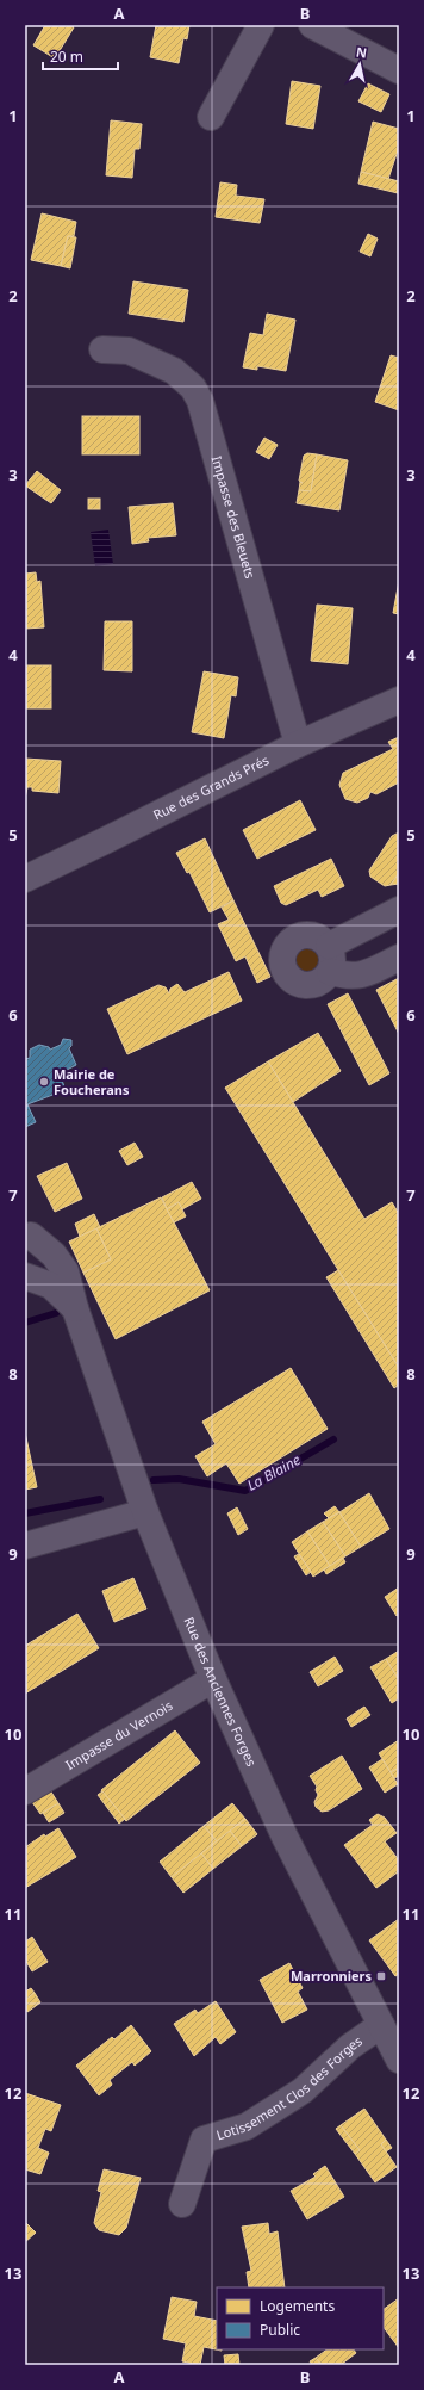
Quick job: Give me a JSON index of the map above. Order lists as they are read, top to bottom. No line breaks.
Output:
{"streets":{"street":["Impasse des Bleuets","Rue des Grands Prés","Rue des Anciennes Forges","Impasse du Vernois","Lotissement Clos des Forges"]},"crossings":[["Impasse des Bleuets","Rue des Grands Prés"],["Rue des Anciennes Forges","Impasse du Vernois"],["Rue des Anciennes Forges","Lotissement Clos des Forges"]],"water":["La Blaine"],"places":{"other":["Mairie de Foucherans"],"transit":["Marronniers"]},"legend":["Logements","Public"],"scale_bar":"20 m","north":"top","grid":{"columns":["A","B"],"rows":["1","2","3","4","5","6","7","8","9","10","11","12","13"]}}
